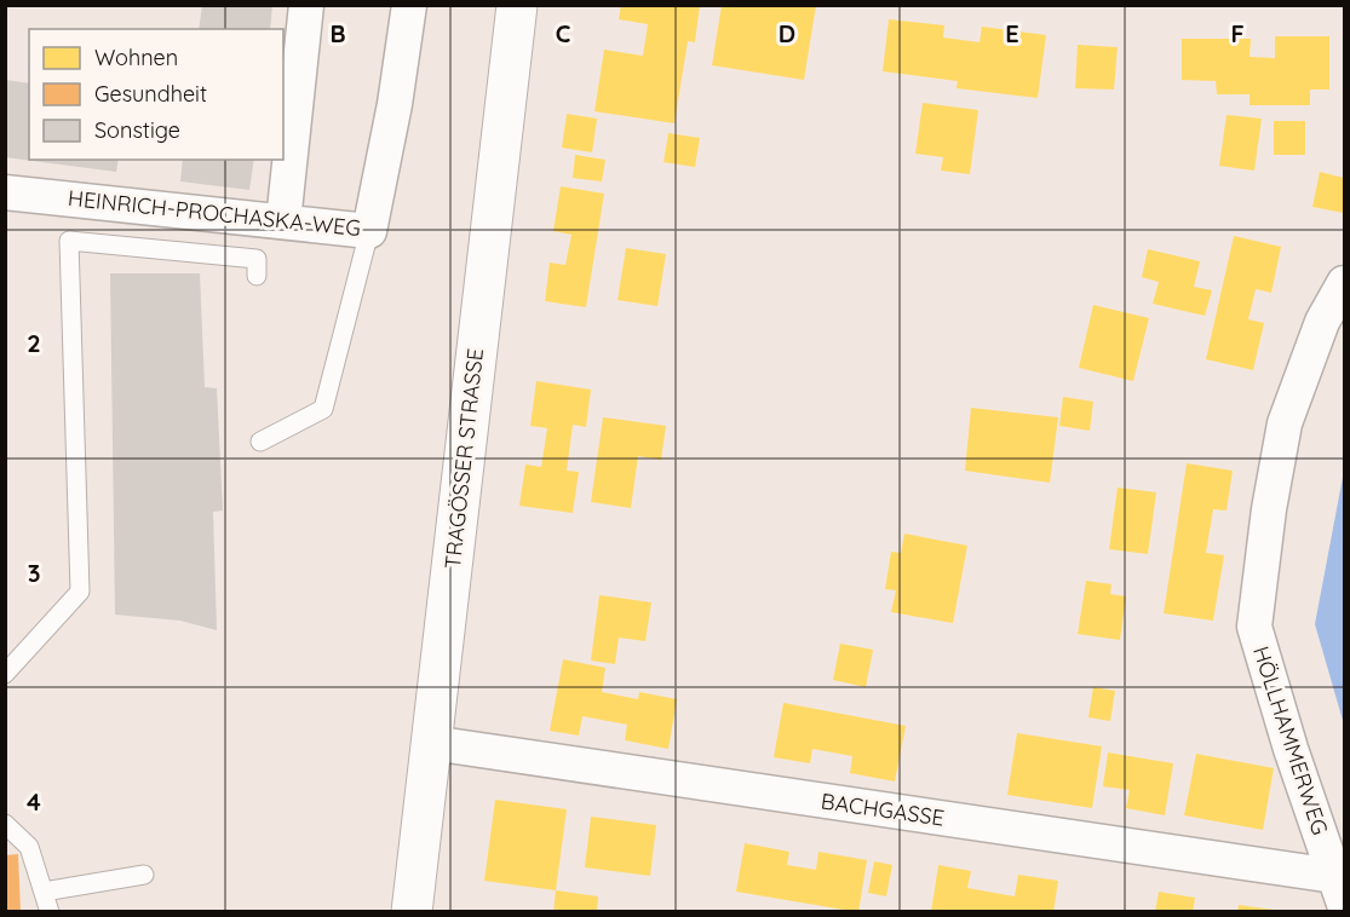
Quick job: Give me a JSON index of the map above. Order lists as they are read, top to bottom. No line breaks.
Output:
{"streets":{"main road":["TRAGÖSSER STRASSE"],"street":["HEINRICH-PROCHASKA-WEG","HÖLLHAMMERWEG","BACHGASSE"]},"crossings":[["TRAGÖSSER STRASSE","BACHGASSE"],["HÖLLHAMMERWEG","BACHGASSE"]],"legend":["Wohnen","Gesundheit","Sonstige"],"grid":{"columns":["B","C","D","E","F"],"rows":["2","3","4"]}}
